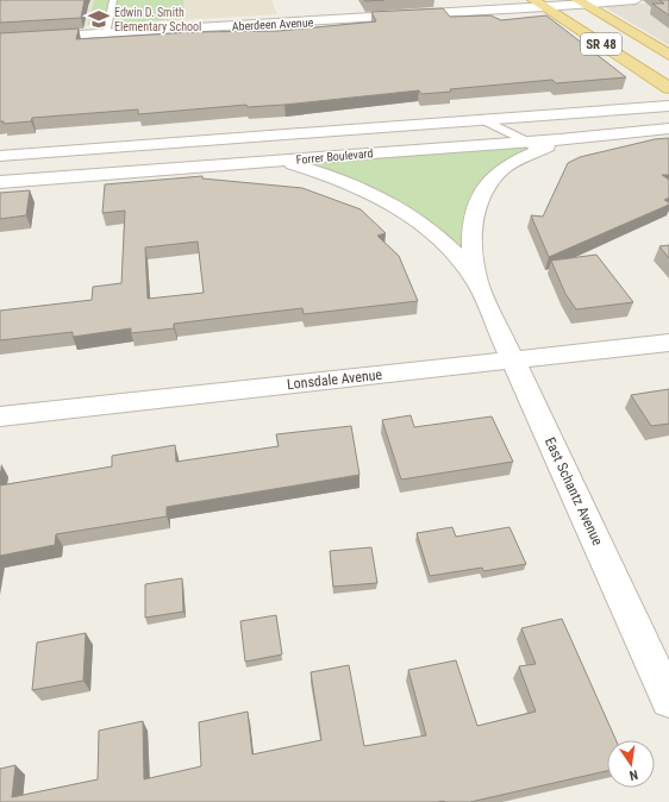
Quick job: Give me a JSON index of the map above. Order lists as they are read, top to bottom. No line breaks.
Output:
{"streets":{"main road":["SR 48"],"street":["Aberdeen Avenue","Forrer Boulevard","Lonsdale Avenue","East Schantz Avenue"]},"crossings":[["Aberdeen Avenue","SR 48"],["Forrer Boulevard","East Schantz Avenue"],["Lonsdale Avenue","East Schantz Avenue"]],"places":{"school or university":["Edwin D. Smith Elementary School"]},"north":"bottom"}
